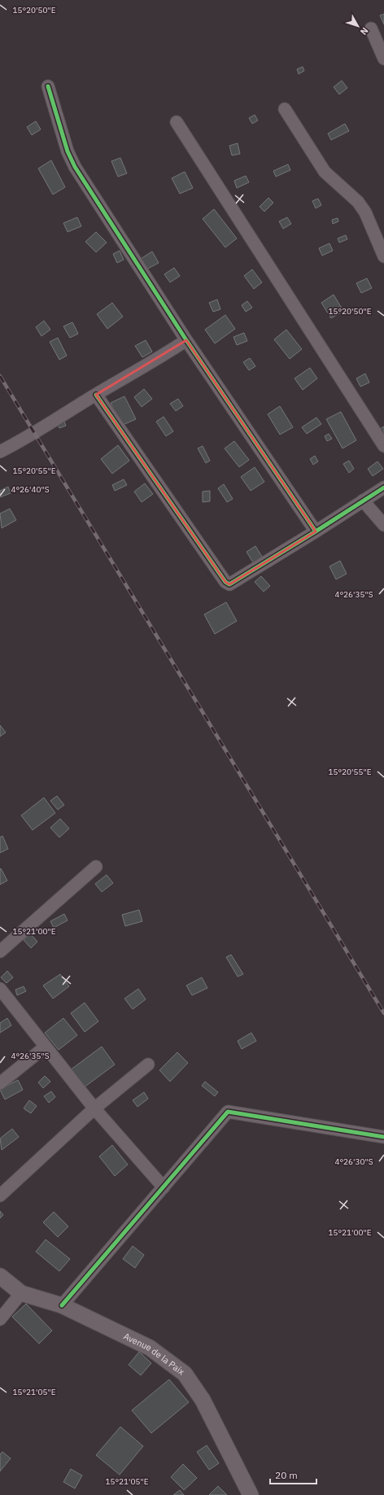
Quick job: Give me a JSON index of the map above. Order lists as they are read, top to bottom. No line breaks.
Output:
{"streets":{"street":["Avenue de la Paix"]},"scale_bar":"20 m","north":"bottom right","coordinates":["15°20'50\"E","15°20'55\"E","4°26'40\"S","4°26'35\"S","15°21'00\"E","4°26'30\"S","15°21'05\"E"]}
